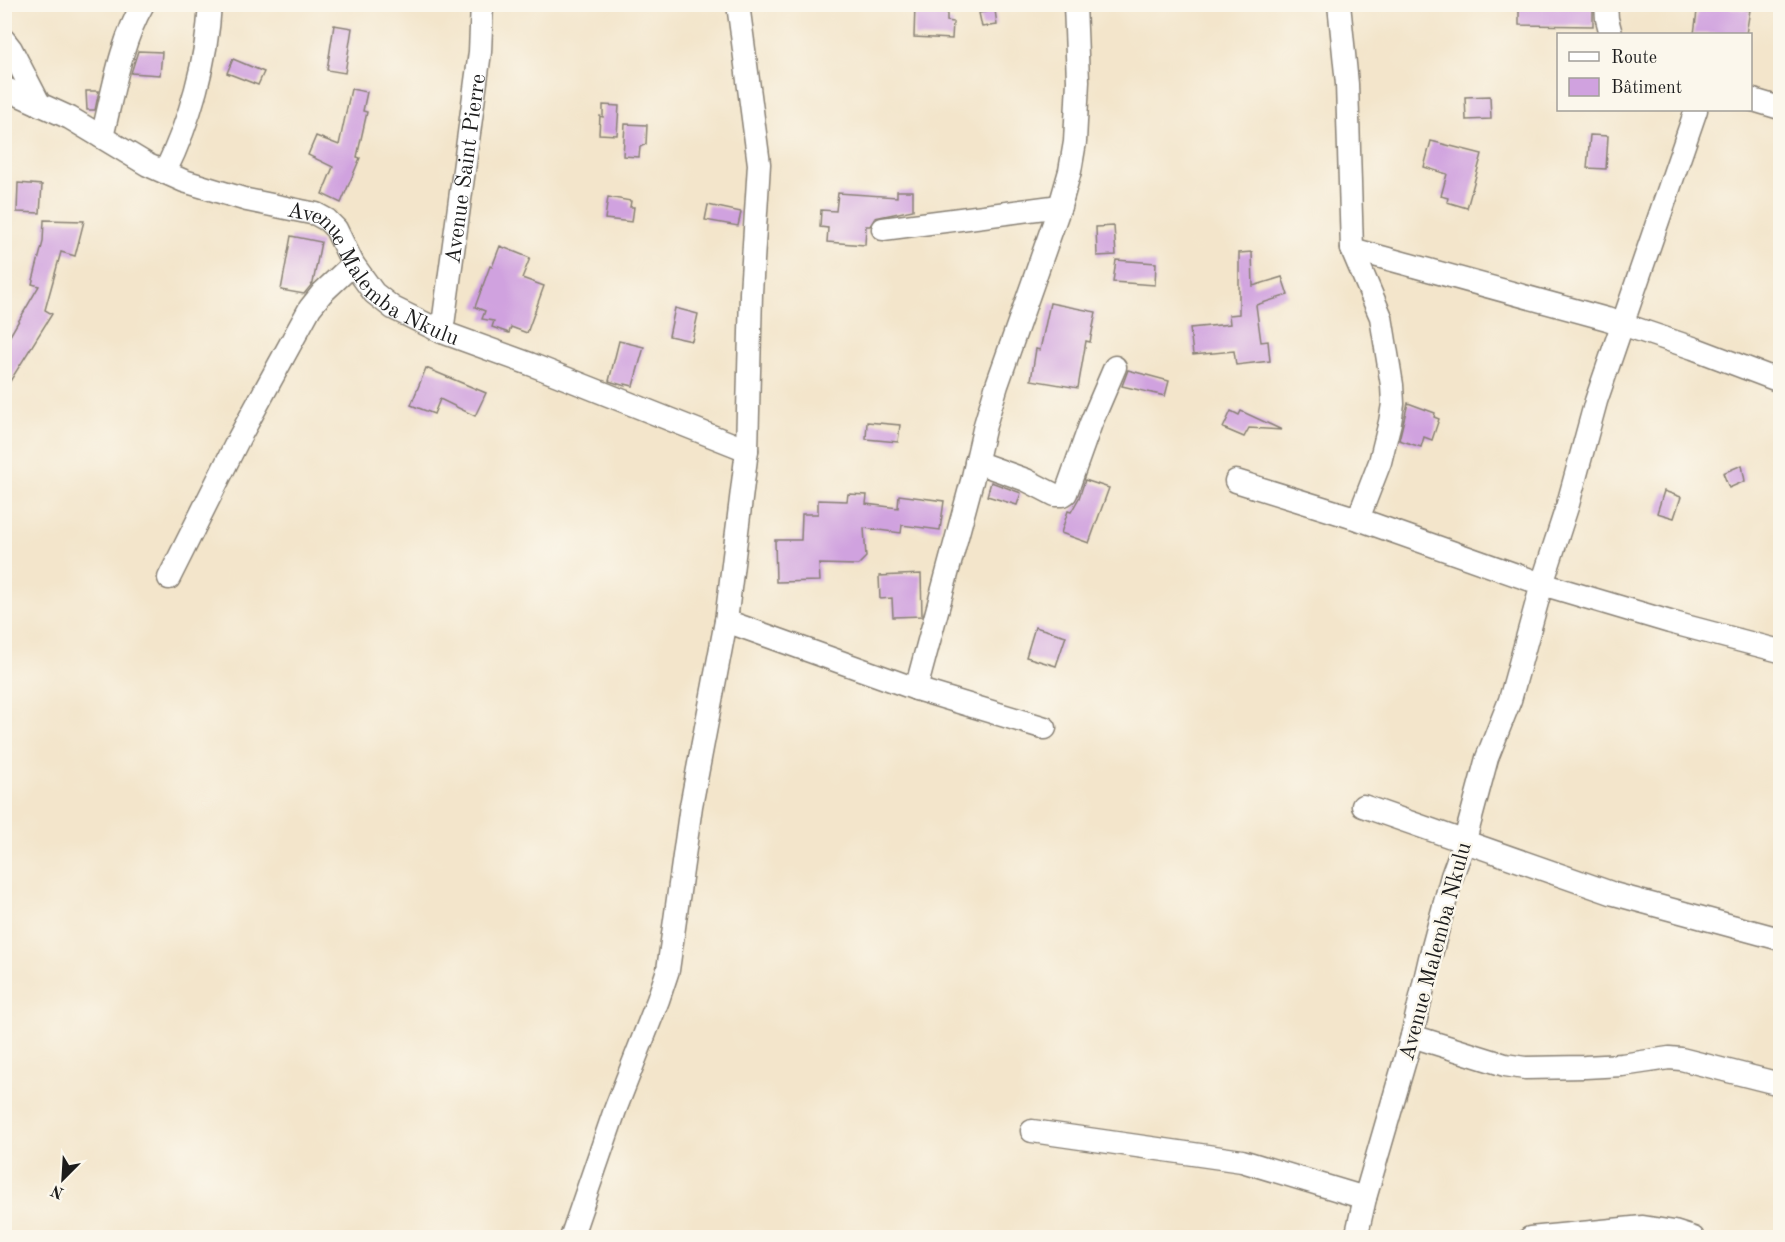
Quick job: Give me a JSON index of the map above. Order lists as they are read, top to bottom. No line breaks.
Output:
{"streets":{"street":["Avenue Saint Pierre","Avenue Malemba Nkulu"]},"crossings":[["Avenue Saint Pierre","Avenue Malemba Nkulu"]],"legend":["Route","Bâtiment"],"north":"bottom left"}
